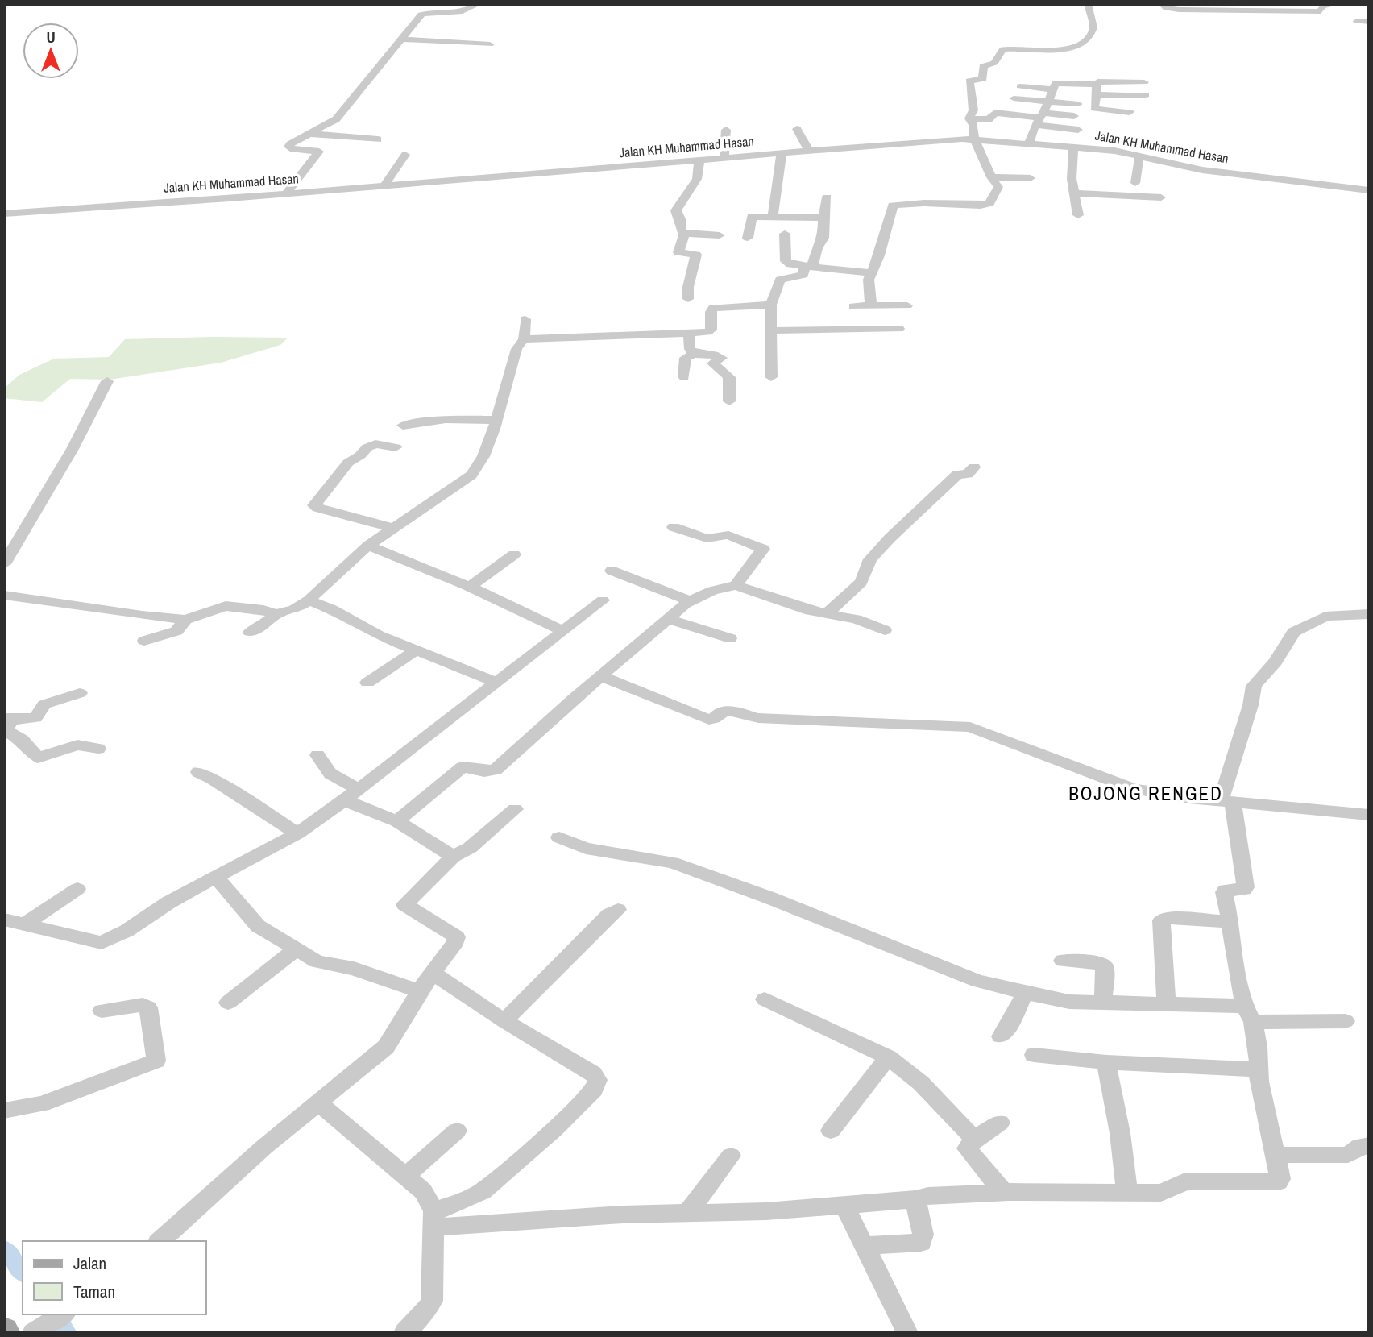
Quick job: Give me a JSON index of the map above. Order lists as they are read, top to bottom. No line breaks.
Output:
{"streets":{"street":["Jalan KH Muhammad Hasan"]},"districts":["BOJONG RENGED"],"legend":["Jalan","Taman"],"north":"top"}
